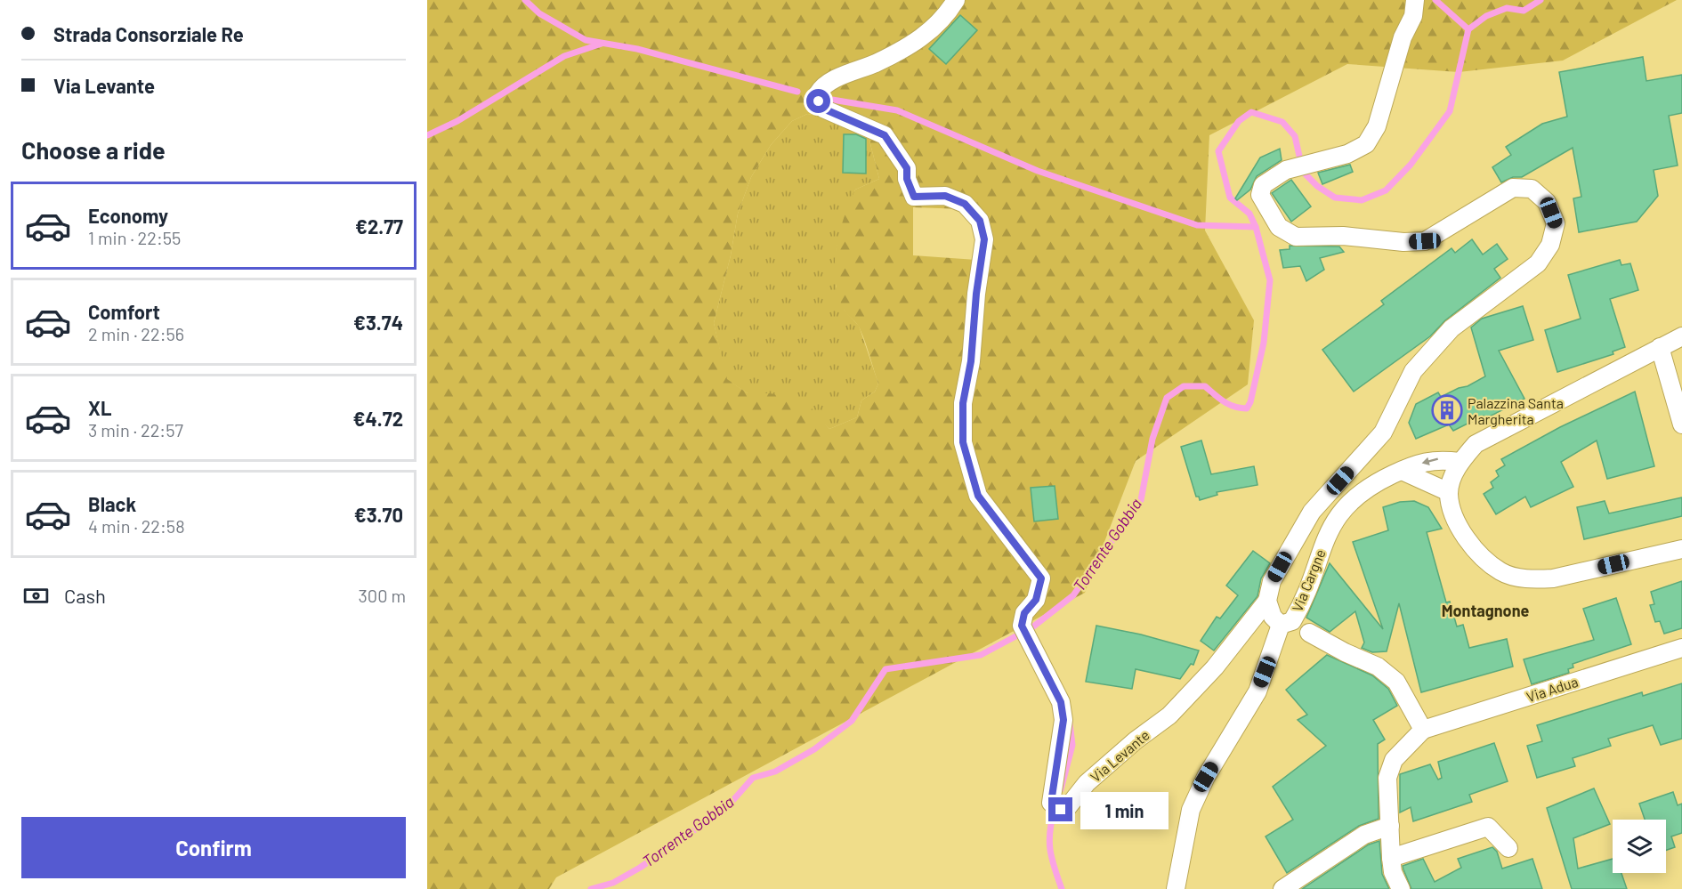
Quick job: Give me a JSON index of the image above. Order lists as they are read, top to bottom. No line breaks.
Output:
{"streets":{"street":["Via Cargne","Via Adua","Via Levante"]},"districts":["Montagnone"],"water":["Torrente Gobbia"],"places":{"building":["Palazzina Santa Margherita"]},"page":{"banner":["Strada Consorziale Re","Via Levante"],"heading":"Choose a ride","list":[{"name":"Economy","note":"1 min · 22:55","value":"€2.77"},{"name":"Comfort","note":"2 min · 22:56","value":"€3.74"},{"name":"XL","note":"3 min · 22:57","value":"€4.72"},{"name":"Black","note":"4 min · 22:58","value":"€3.70"}],"pay":["Cash","300 m"],"bubble":"1 min","buttons":"Confirm"}}
